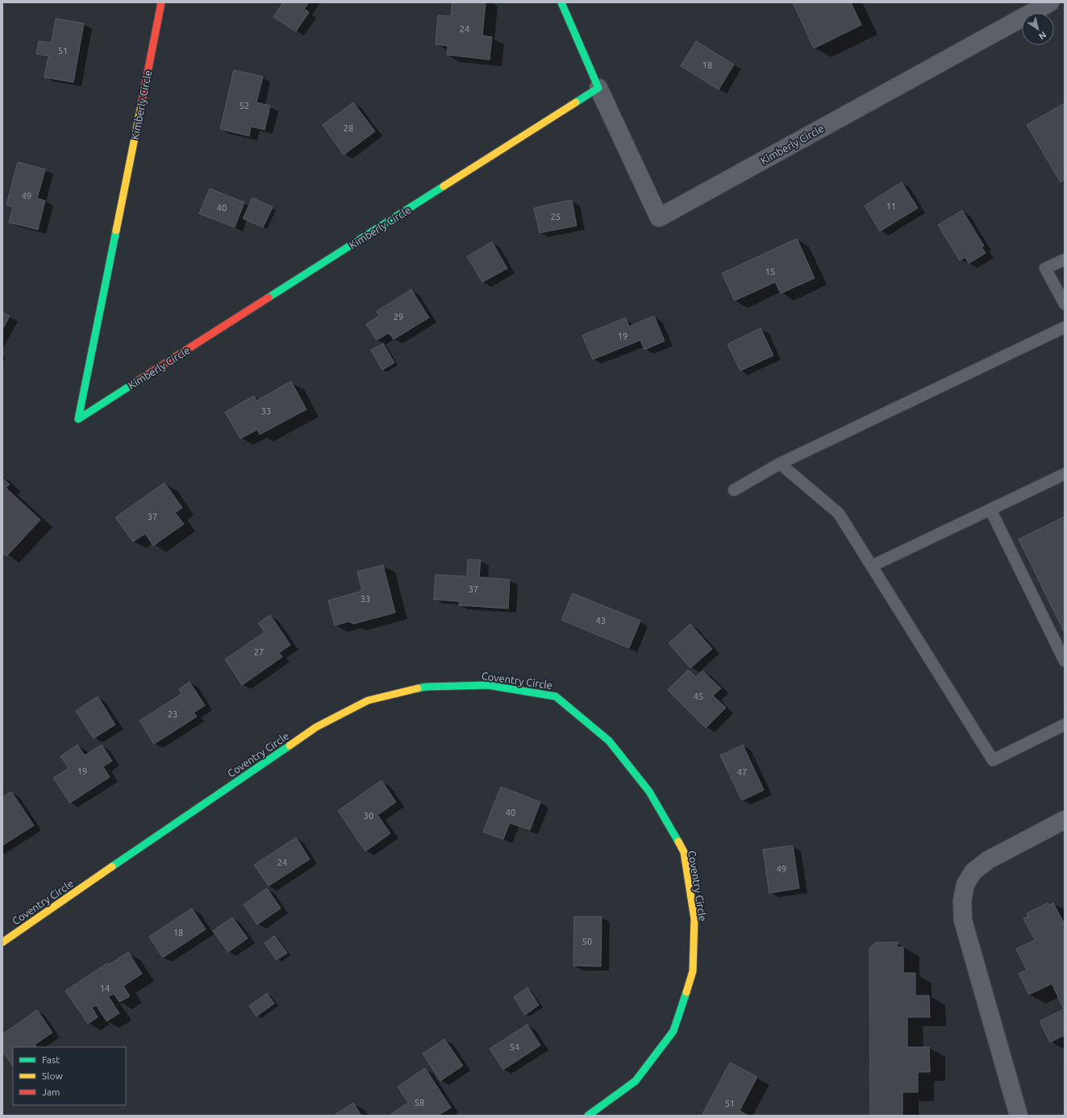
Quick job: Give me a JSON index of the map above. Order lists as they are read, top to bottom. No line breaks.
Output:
{"streets":{"street":["Kimberly Circle","Coventry Circle"]},"house_numbers":["24","51","18","52","28","49","11","40","25","15","29","19","33","37","37","33","43","27","45","23","19","47","40","30","24","49","18","50","14","54","58","51"],"legend":["Fast","Slow","Jam"],"north":"bottom right"}
